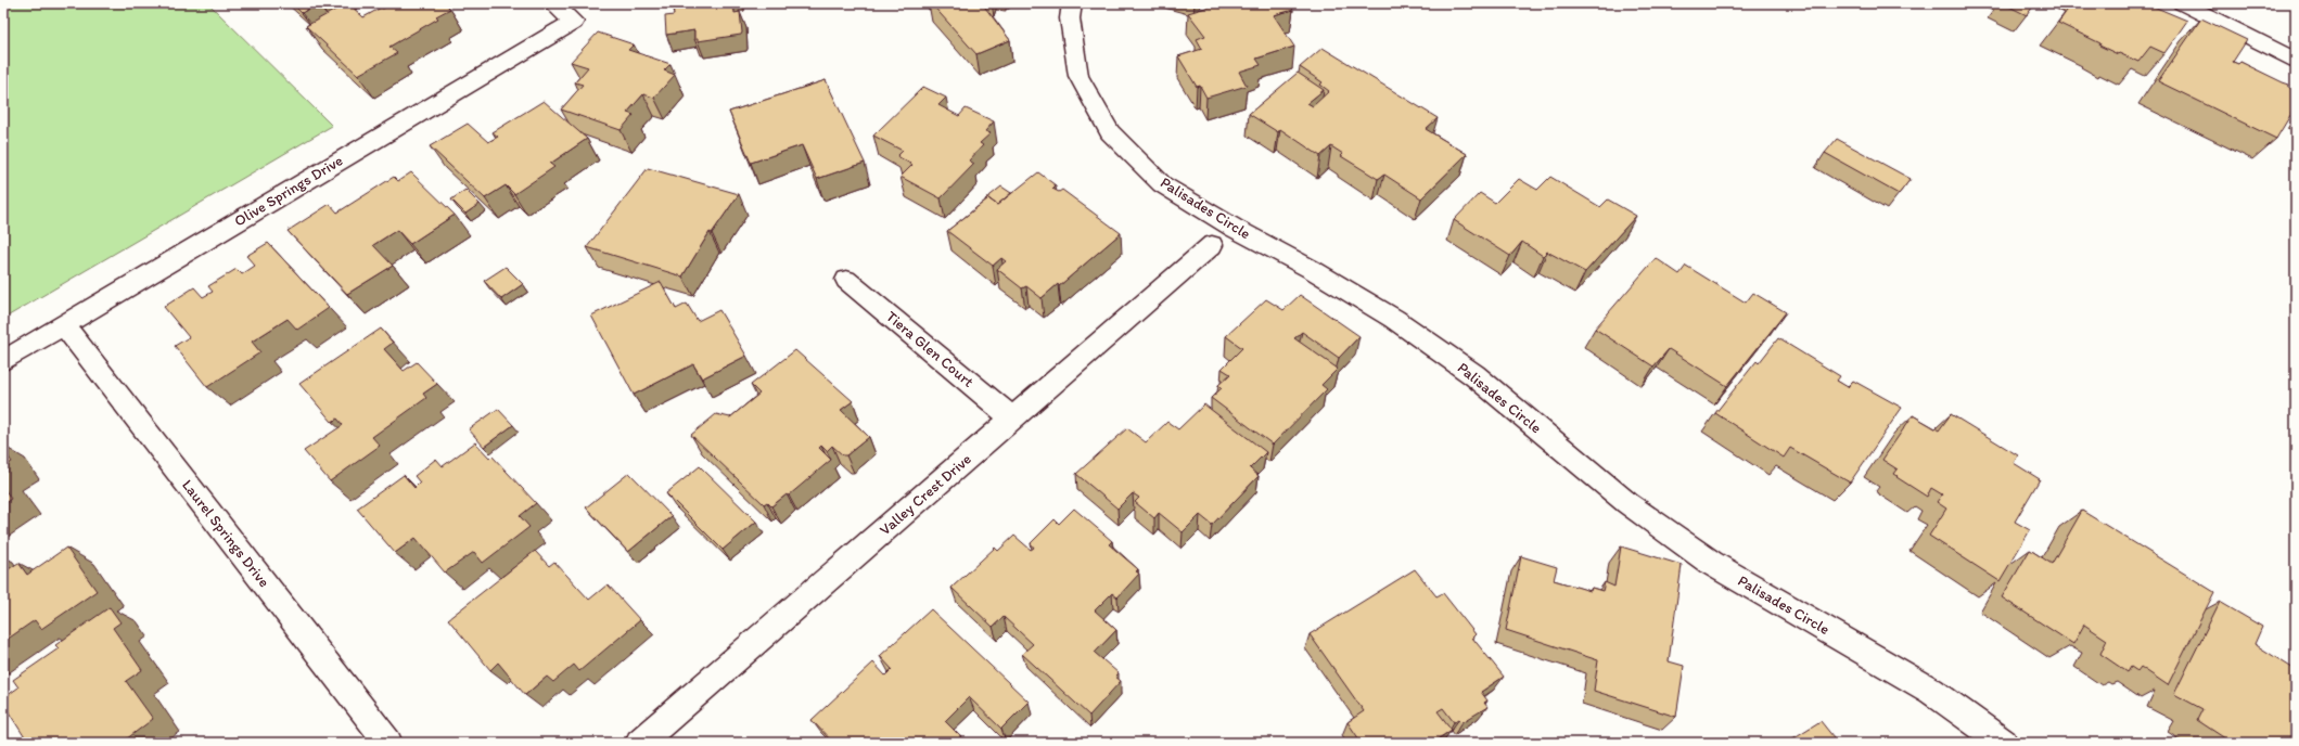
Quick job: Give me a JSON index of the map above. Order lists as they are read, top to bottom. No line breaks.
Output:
{"streets":{"street":["Olive Springs Drive","Palisades Circle","Tiera Glen Court","Valley Crest Drive","Laurel Springs Drive"]},"crossings":[["Olive Springs Drive","Laurel Springs Drive"],["Tiera Glen Court","Valley Crest Drive"]]}
